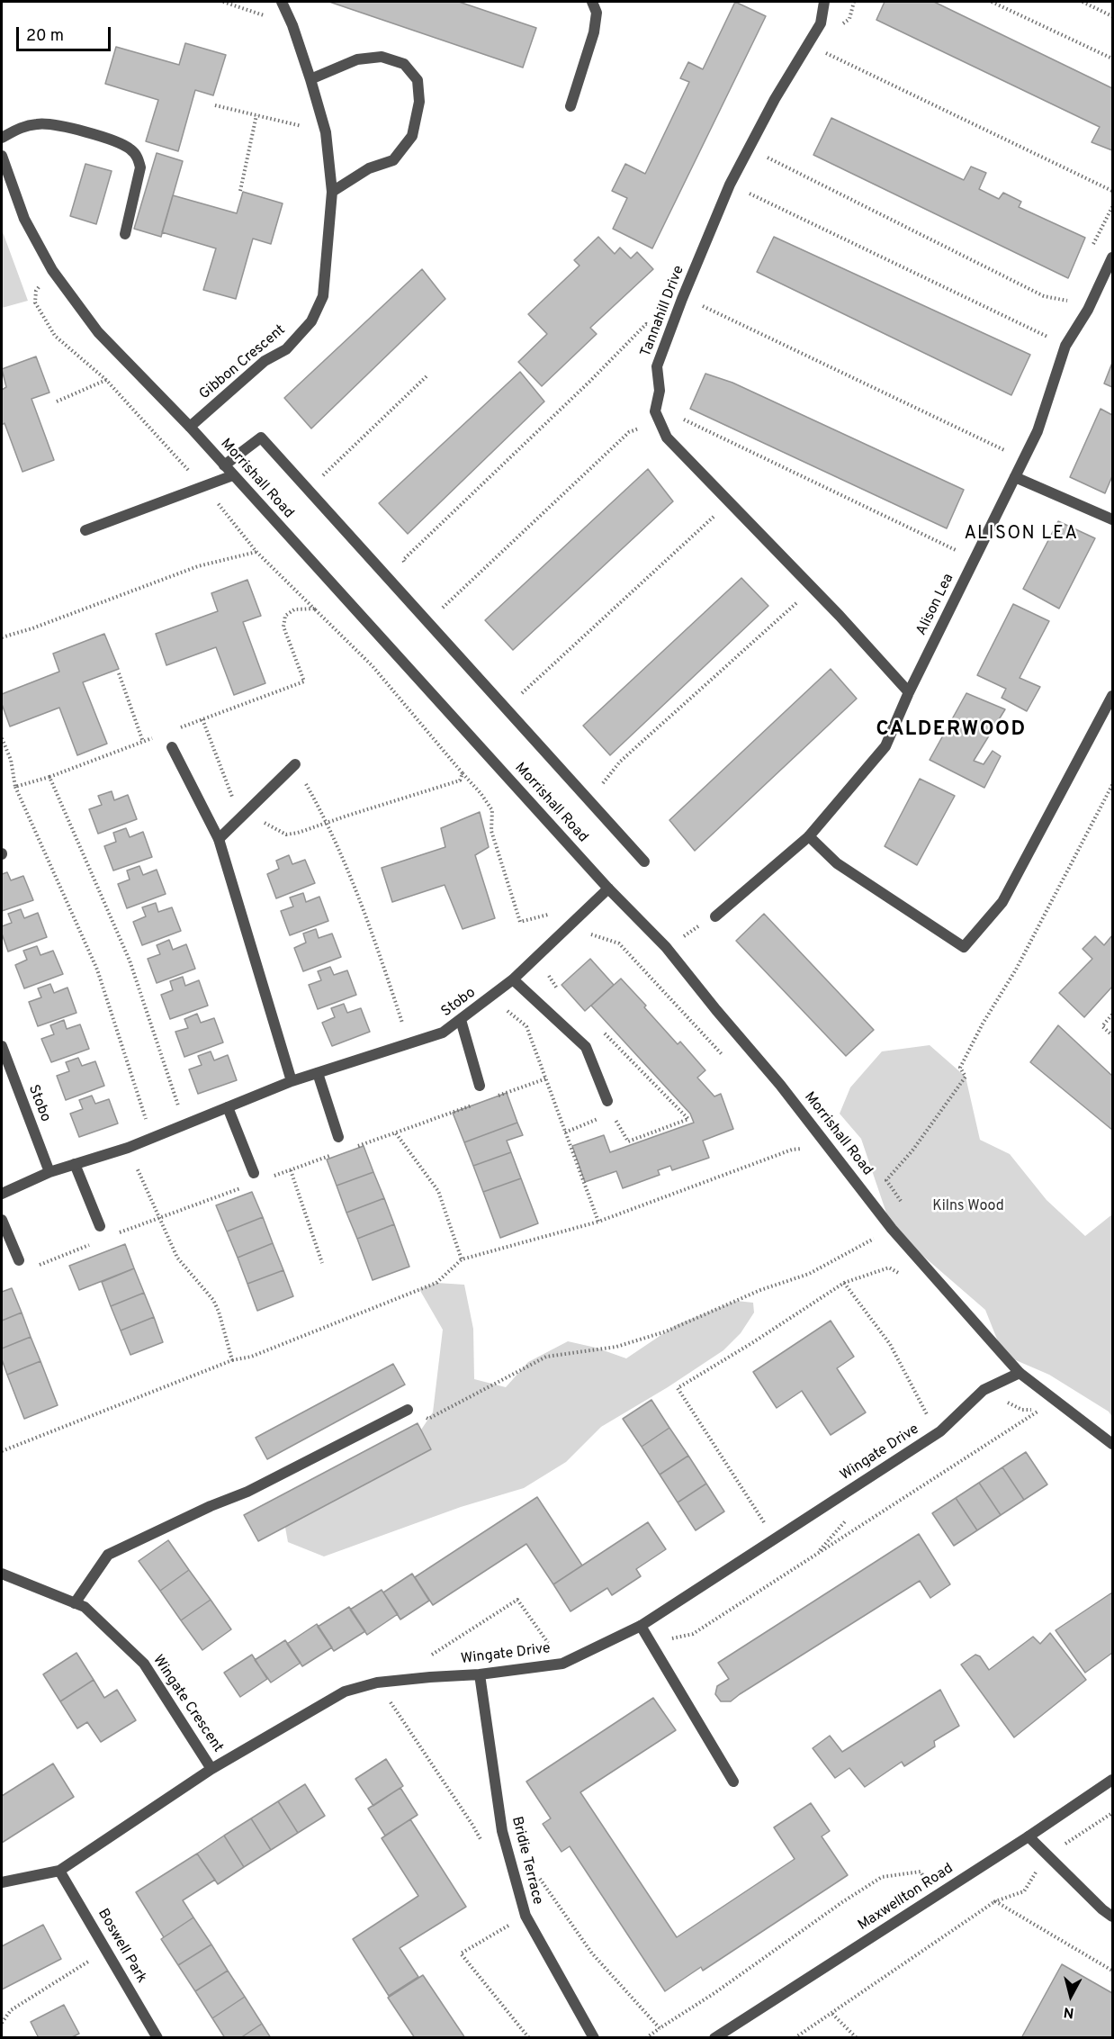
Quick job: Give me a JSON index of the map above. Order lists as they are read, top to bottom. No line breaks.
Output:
{"streets":{"street":["Tannahill Drive","Gibbon Crescent","Morrishall Road","Alison Lea","Stobo","Wingate Drive","Wingate Crescent","Bridie Terrace","Maxwellton Road","Boswell Park"]},"crossings":[["Tannahill Drive","Alison Lea"],["Gibbon Crescent","Morrishall Road"],["Morrishall Road","Stobo"],["Morrishall Road","Wingate Drive"],["Wingate Drive","Wingate Crescent"],["Wingate Drive","Bridie Terrace"],["Wingate Drive","Boswell Park"]],"districts":["ALISON LEA","CALDERWOOD"],"parks":["Kilns Wood"],"scale_bar":"20 m","north":"bottom"}
